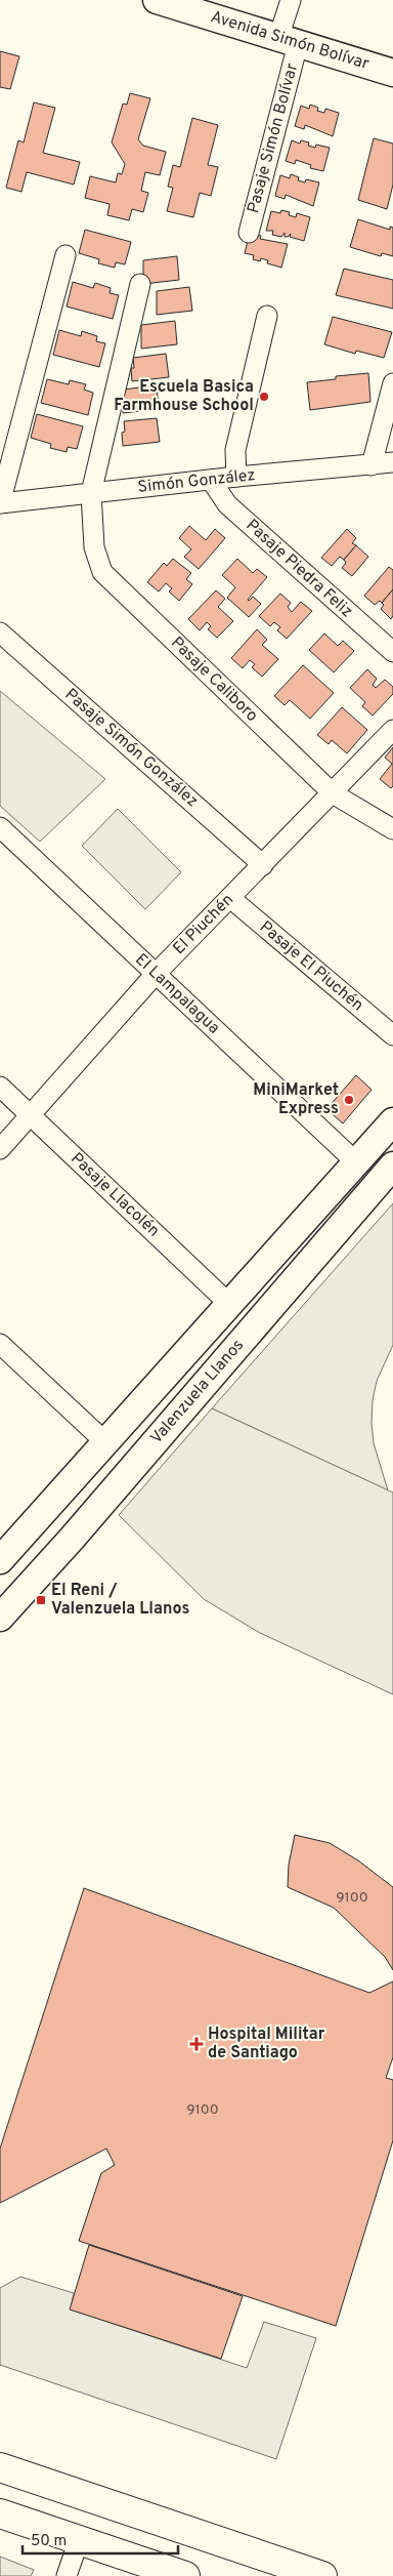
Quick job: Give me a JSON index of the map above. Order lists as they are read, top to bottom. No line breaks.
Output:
{"streets":{"main road":["Avenida Simón Bolívar","Valenzuela Llanos"],"street":["Pasaje Simón Bolívar","Simón González","Pasaje Piedra Feliz","Pasaje Caliboro","Pasaje Simón González","El Piuchén","Pasaje El Piuchén","El Lampalagua","Pasaje Llacolén"]},"crossings":[["Avenida Simón Bolívar","Pasaje Simón Bolívar"],["Simón González","Pasaje Piedra Feliz"],["Simón González","Pasaje Caliboro"],["Pasaje Caliboro","El Piuchén"],["Pasaje Simón González","El Piuchén"],["El Piuchén","Pasaje El Piuchén"],["El Piuchén","El Lampalagua"],["El Piuchén","Pasaje Llacolén"]],"places":{"other":["Escuela Basica Farmhouse School","MiniMarket Express"],"transit":["El Reni / Valenzuela Llanos"],"health":["Hospital Militar de Santiago"]},"house_numbers":["9100","9100"],"scale_bar":"50 m"}
